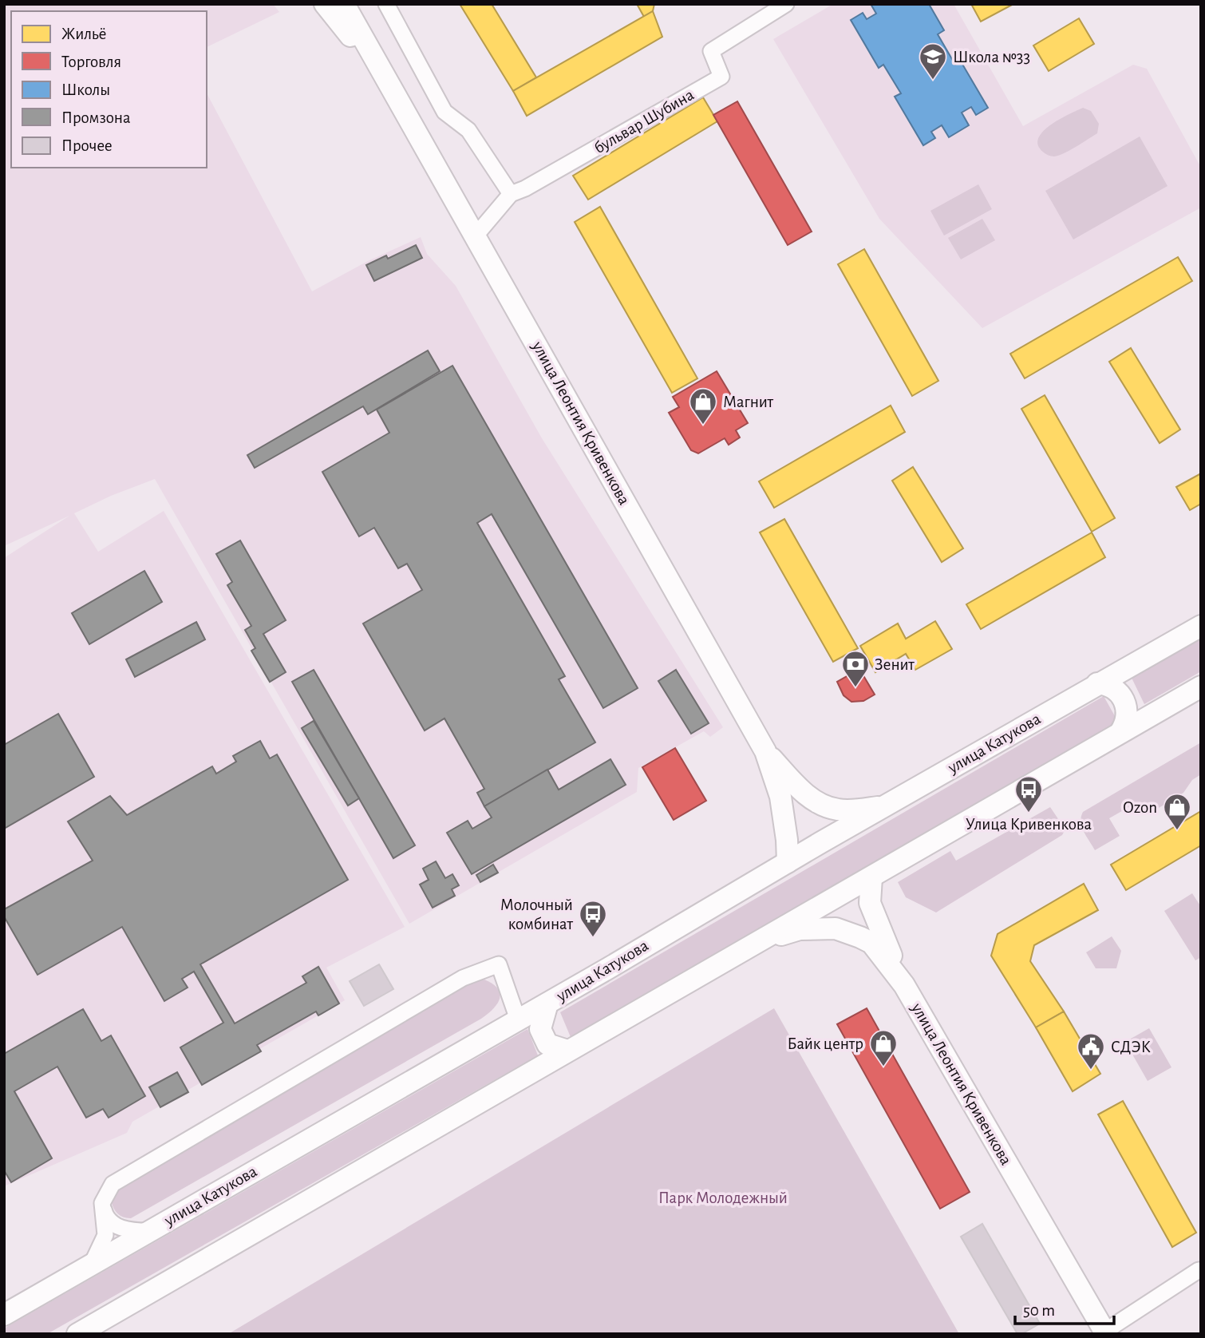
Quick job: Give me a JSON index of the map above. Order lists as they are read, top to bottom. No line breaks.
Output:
{"streets":{"main road":["улица Леонтия Кривенкова","улица Катукова"],"street":["бульвар Шубина"]},"crossings":[["бульвар Шубина","улица Леонтия Кривенкова"]],"parks":["Парк Молодежный"],"places":{"school or university":["Школа №33"],"shop":["Магнит","Ozon","Байк центр"],"bank":["Зенит"],"bus stop":["Улица Кривенкова","Молочный комбинат"],"public building":["СДЭК"]},"legend":["Жильё","Торговля","Школы","Промзона","Прочее"],"scale_bar":"50 m"}
